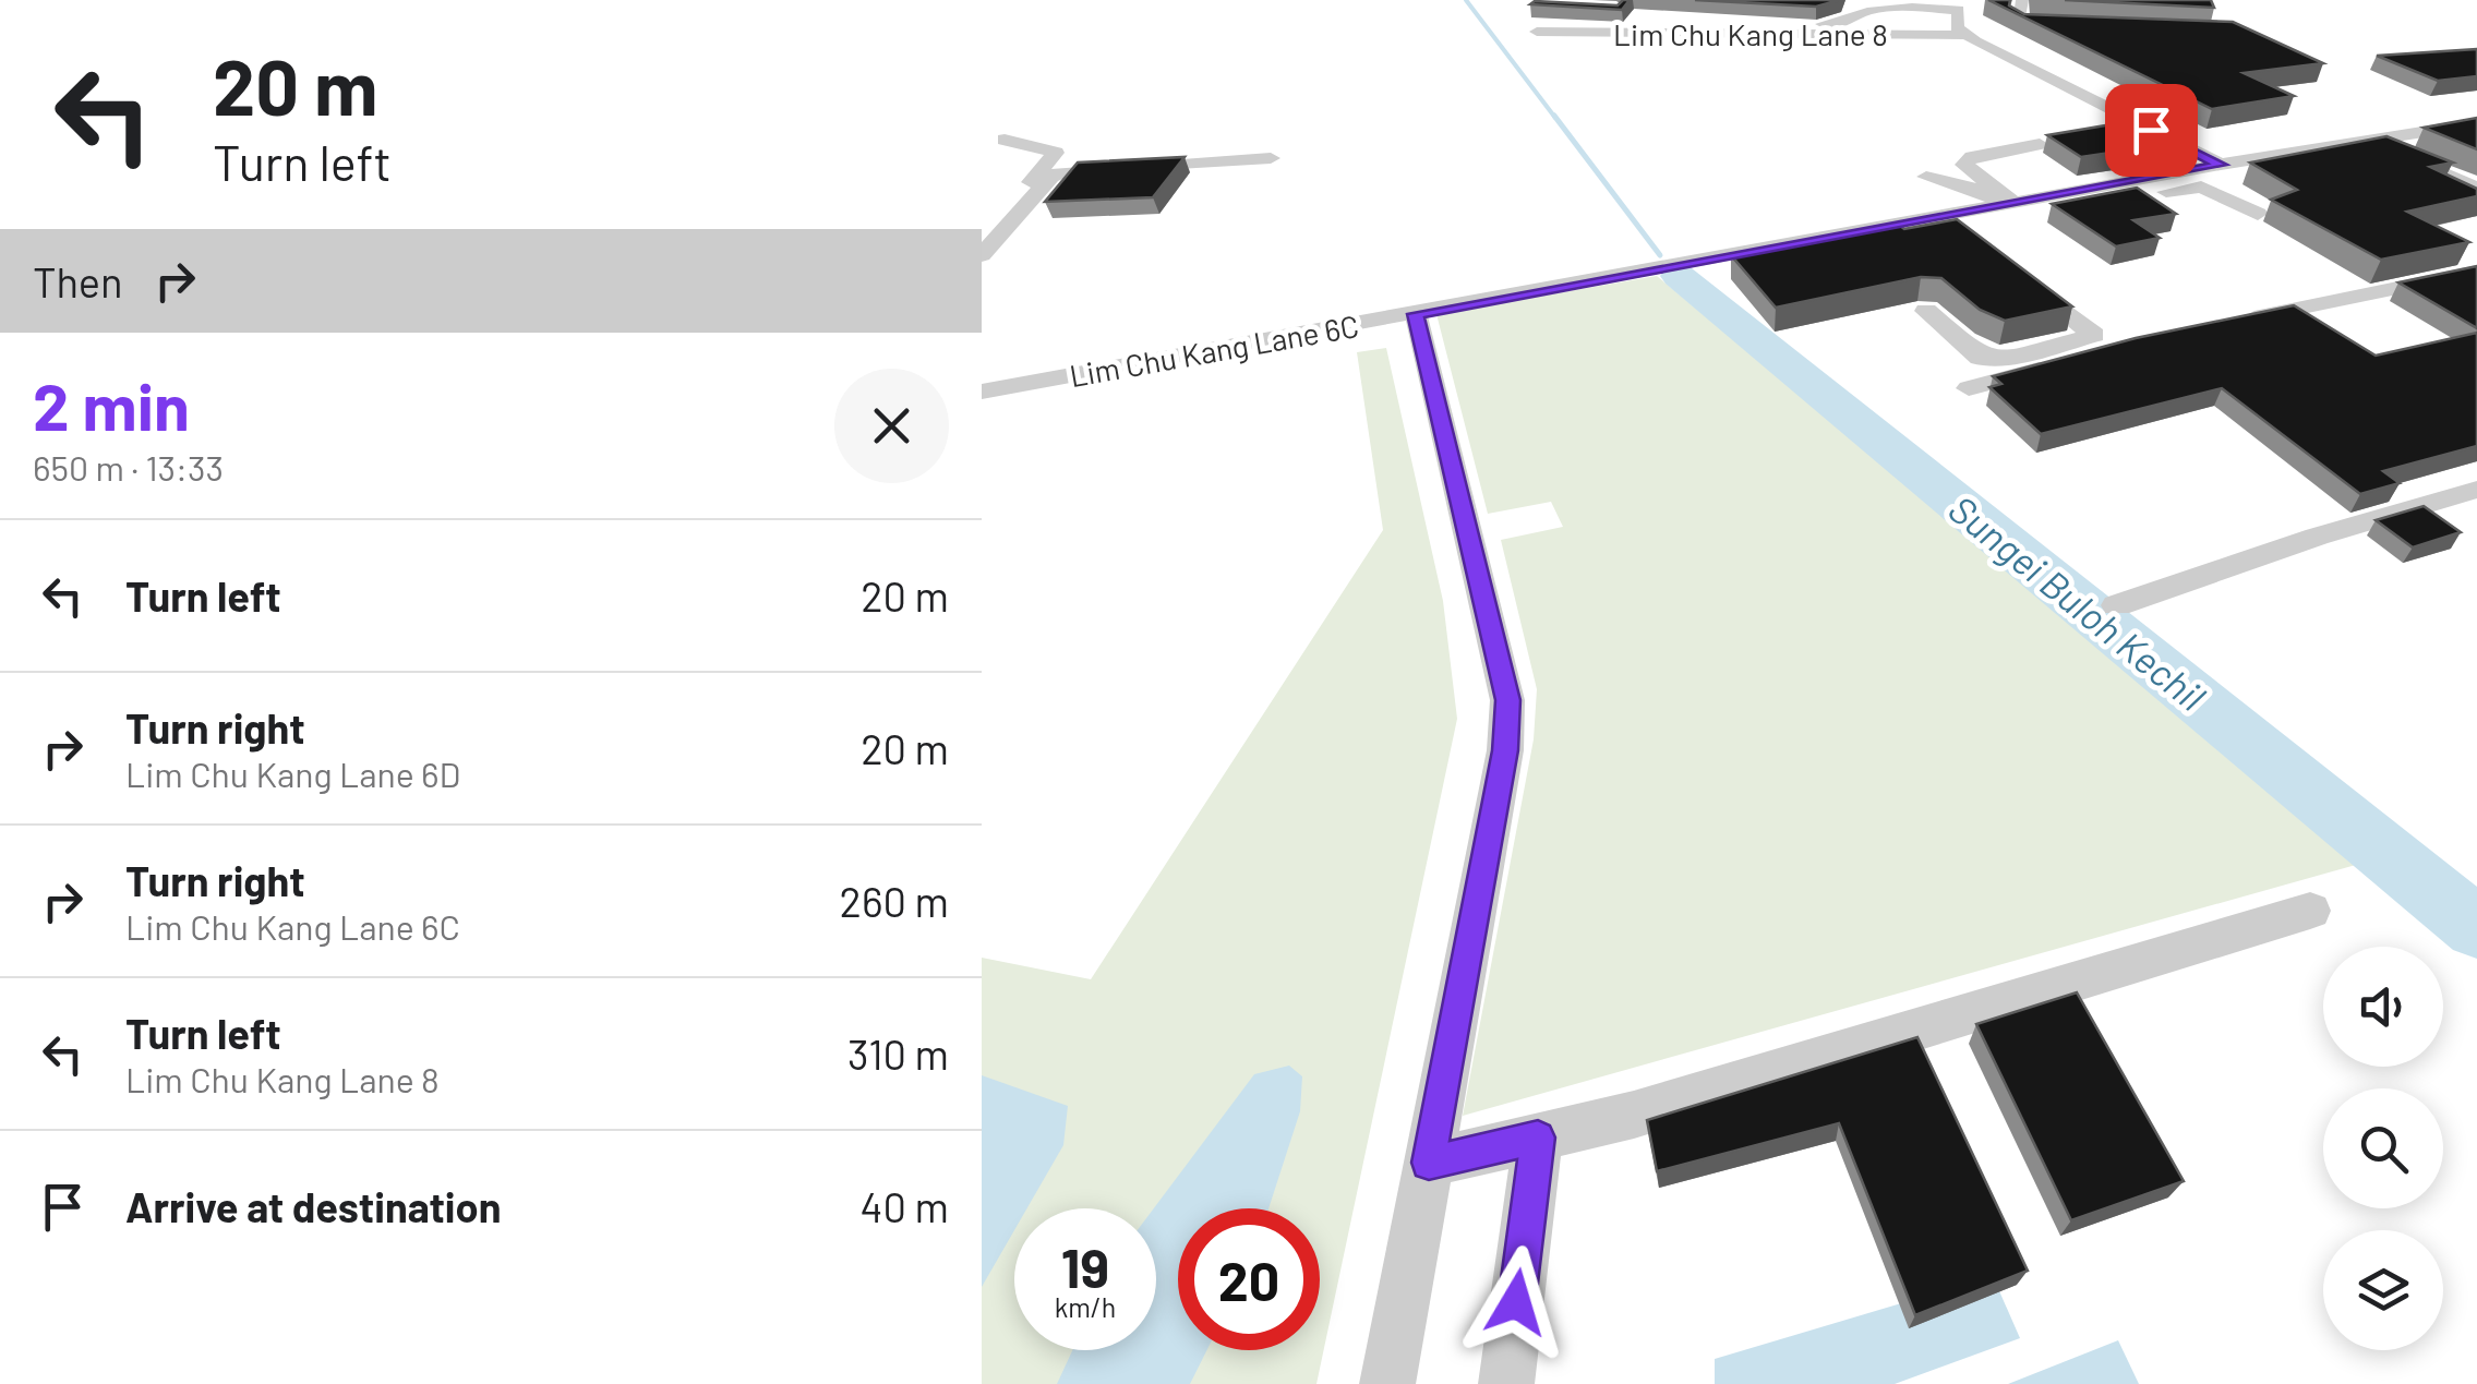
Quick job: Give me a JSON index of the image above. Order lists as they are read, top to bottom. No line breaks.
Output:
{"streets":{"street":["Lim Chu Kang Lane 8","Lim Chu Kang Lane 6C"]},"crossings":[["Lim Chu Kang Lane 8","Lim Chu Kang Lane 6C"]],"water":["Sungei Buloh Kechil"],"page":{"turn":["20 m","Turn left"],"then":"Then","heading":["2 min","650 m · 13:33"],"list":[{"name":"Turn left","value":"20 m"},{"name":"Turn right","note":"Lim Chu Kang Lane 6D","value":"20 m"},{"name":"Turn right","note":"Lim Chu Kang Lane 6C","value":"260 m"},{"name":"Turn left","note":"Lim Chu Kang Lane 8","value":"310 m"},{"name":"Arrive at destination","value":"40 m"}],"speed":"19 km/h","limit":"20"}}
